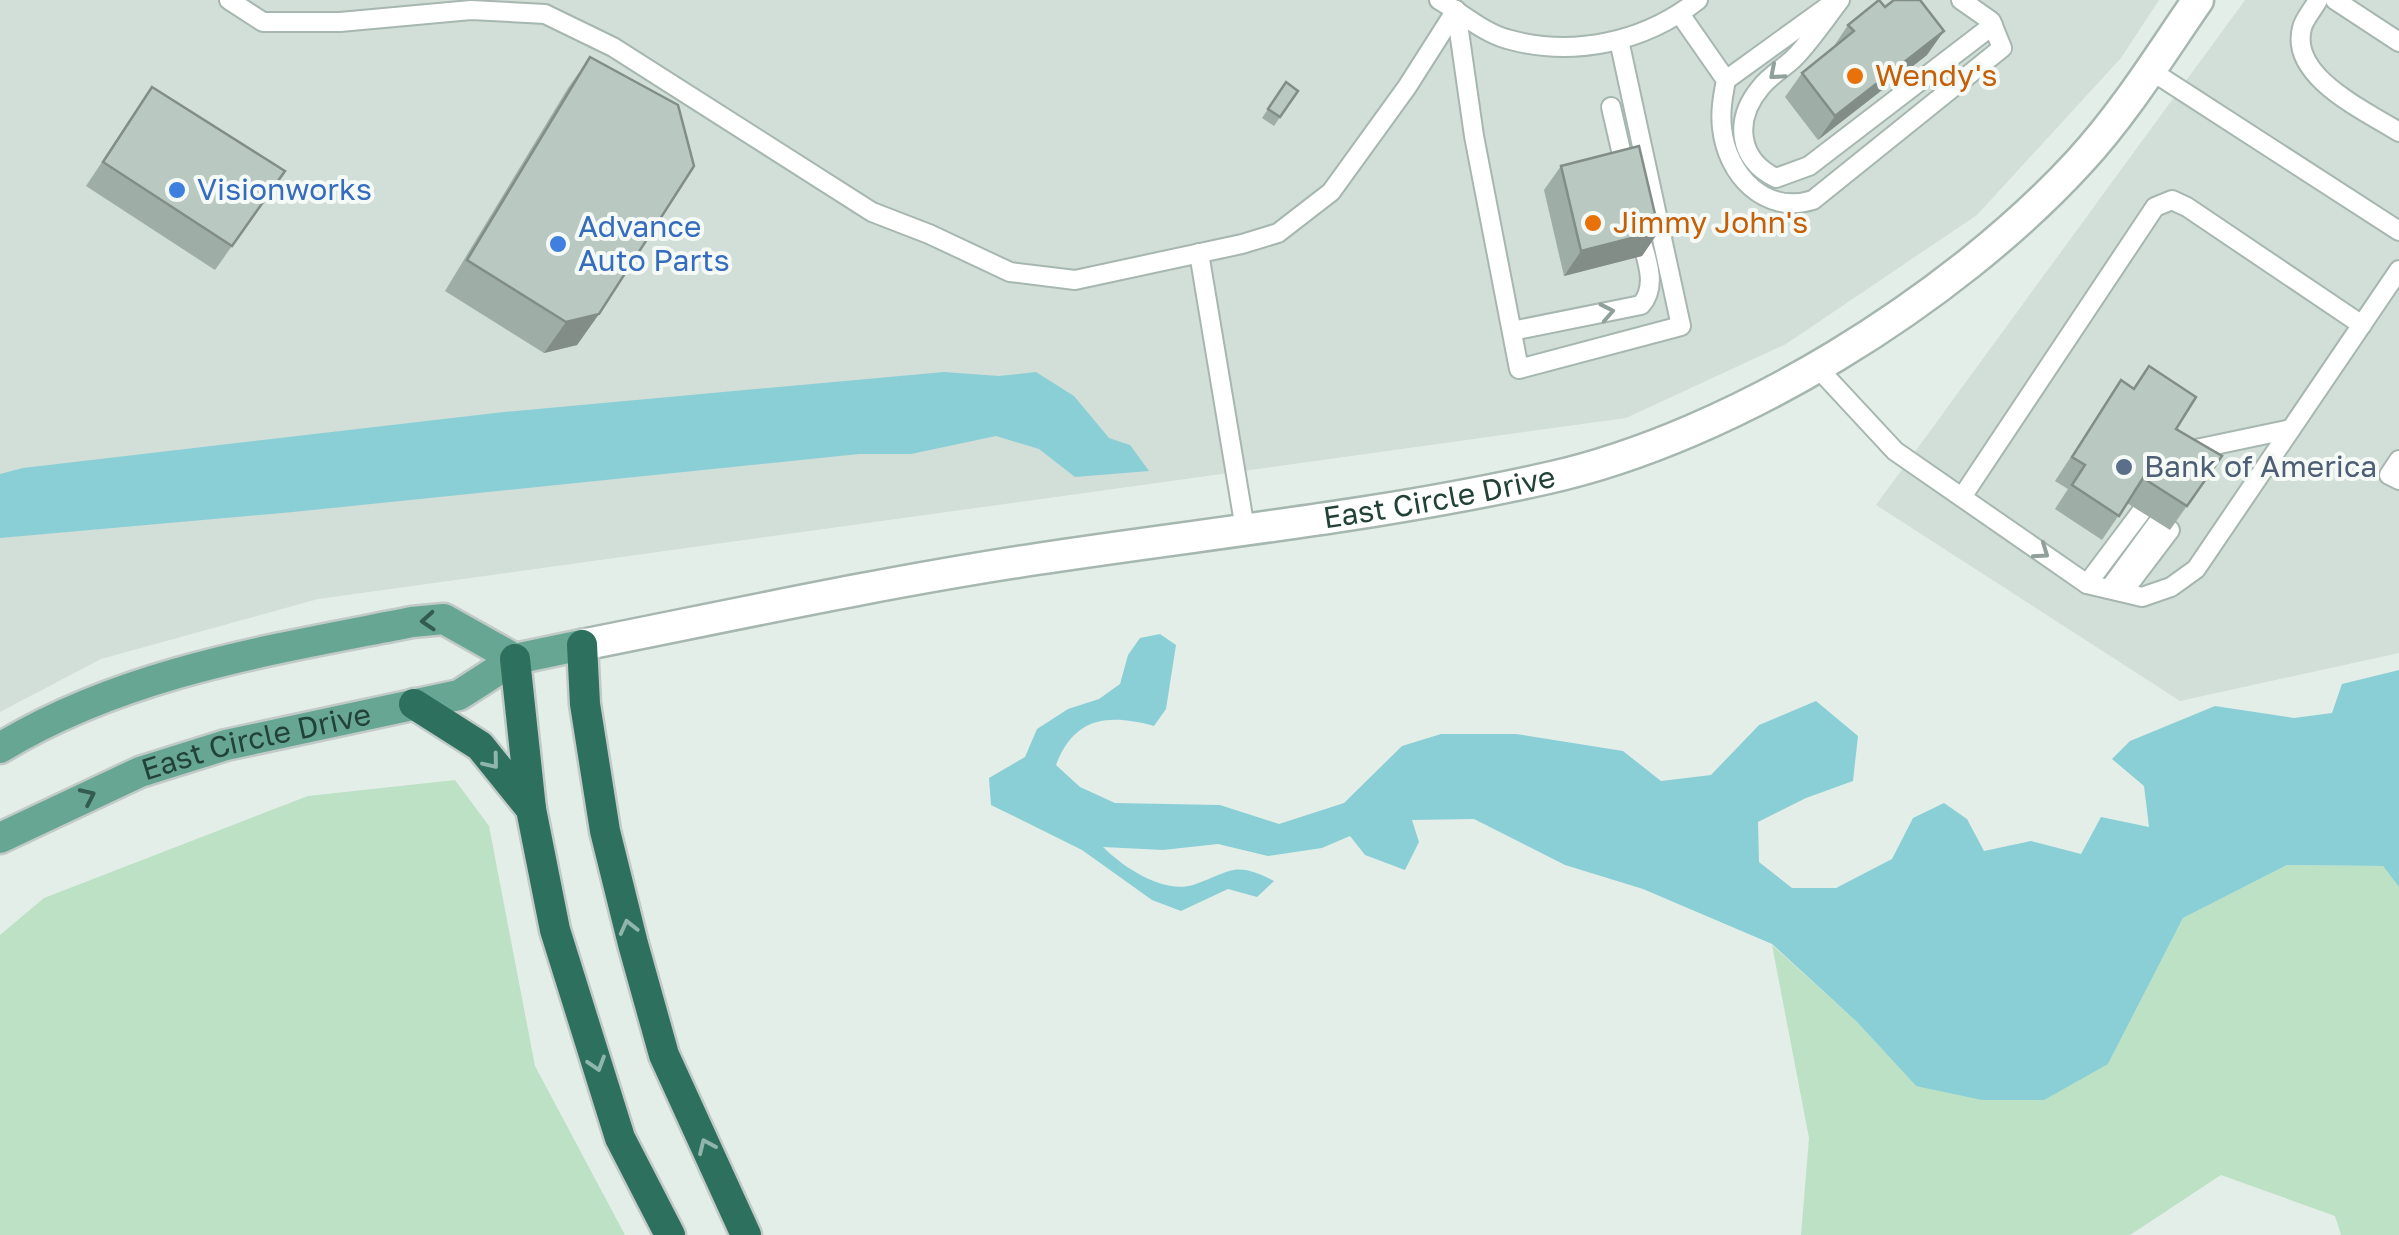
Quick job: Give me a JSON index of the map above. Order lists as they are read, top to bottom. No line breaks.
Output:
{"streets":{"main road":["East Circle Drive"]},"places":["Wendy's","Visionworks","Jimmy John's","Advance Auto Parts","Bank of America"]}
